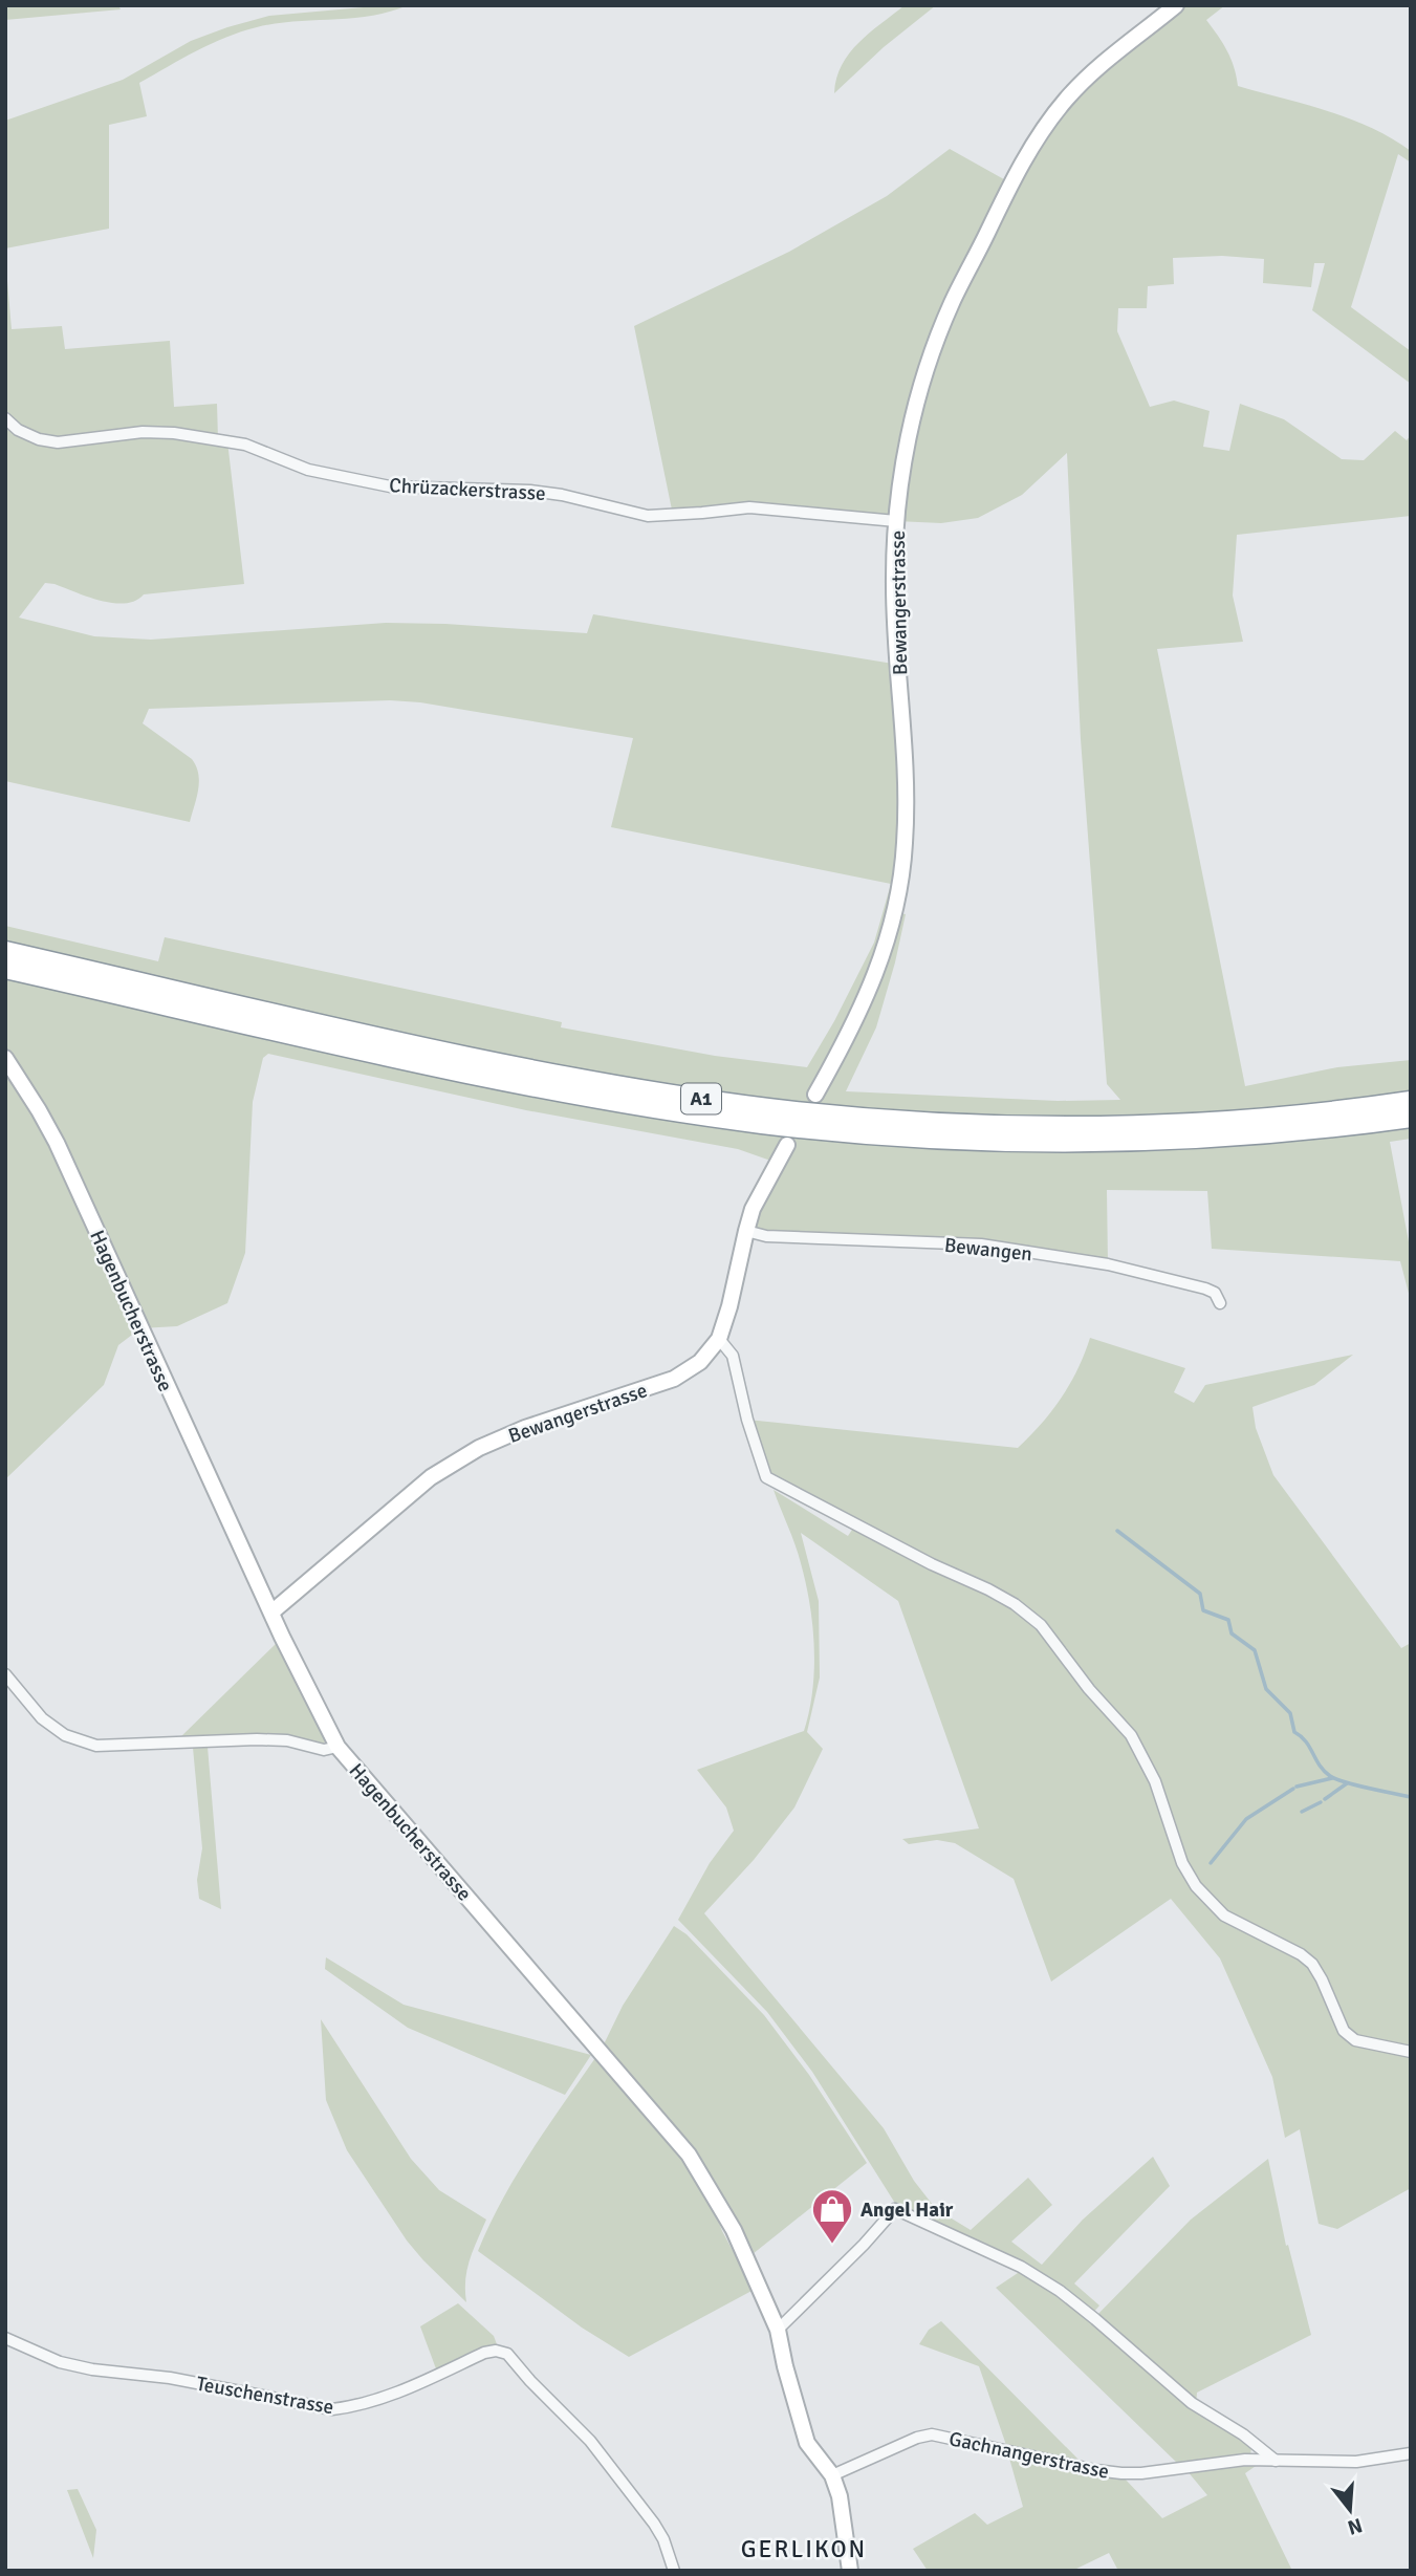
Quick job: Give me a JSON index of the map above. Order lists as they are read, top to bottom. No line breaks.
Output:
{"streets":{"highway":["A1"],"street":["Chrüzackerstrasse","Bewangerstrasse","Bewangen","Hagenbucherstrasse","Teuschenstrasse","Gachnangerstrasse"]},"crossings":[["Chrüzackerstrasse","Bewangerstrasse"],["Bewangerstrasse","Bewangen"],["Bewangerstrasse","Hagenbucherstrasse"],["Hagenbucherstrasse","Gachnangerstrasse"]],"districts":["GERLIKON"],"places":{"shop":["Angel Hair"]},"north":"bottom"}
